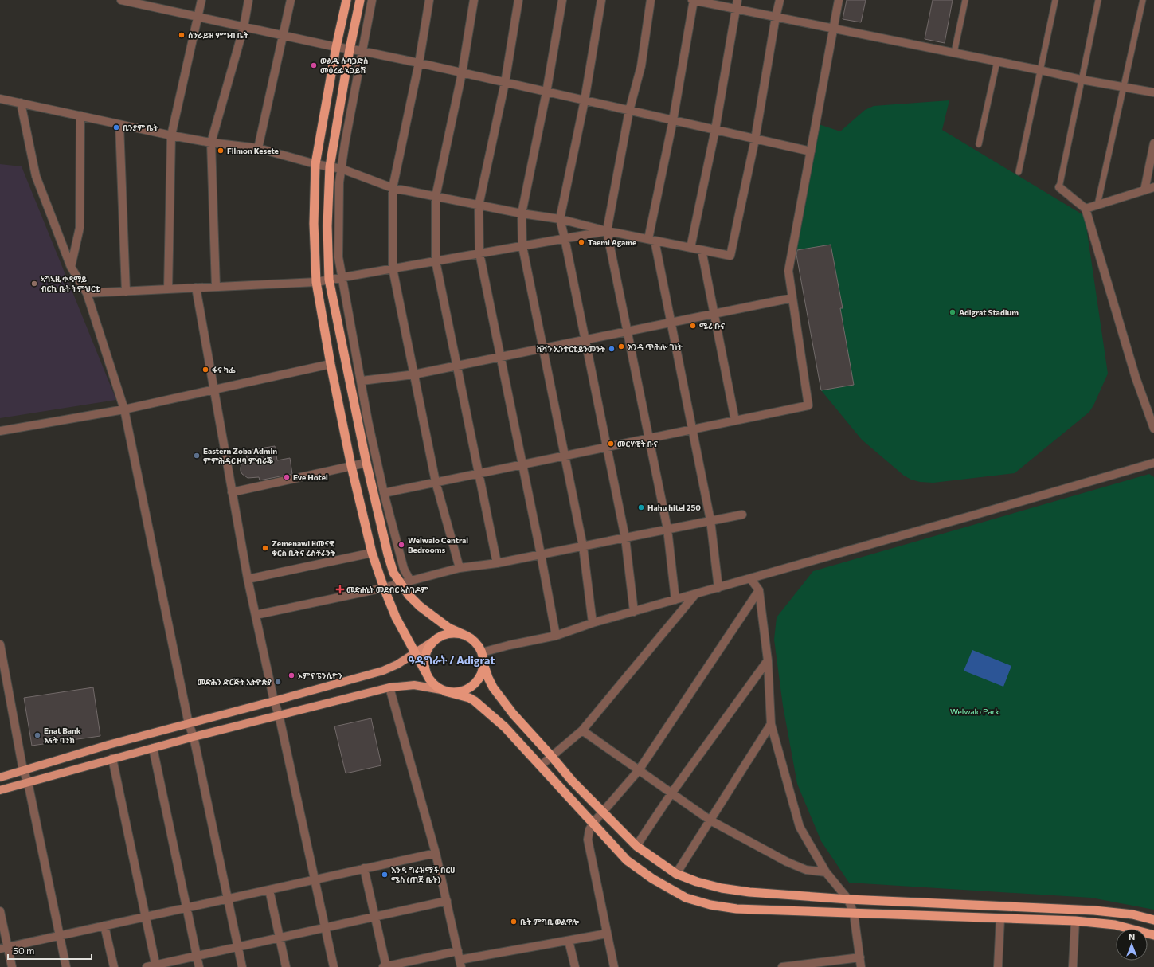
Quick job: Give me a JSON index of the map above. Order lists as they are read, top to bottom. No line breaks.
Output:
{"districts":["ዓዲግራት / Adigrat"],"parks":["Welwalo Park"],"places":{"other":["ሰንራይዝ ምግብ ቤት","ወልዱ ሱባጋድስ መዕረፊ ኣጋይሽ","ቢንያም ቤት","Filmon Kesete","Taemi Agame","ኣግኣዚ ቀዳማይ ብርኪ ቤት ትምህርቲ","Adigrat Stadium","ሜሪ ቡና","እንዳ ጥሕሎ ገነት","ቪቫን ኢንተርቴይንመንት","ፋና ካፌ","መርሃዊት ቡና","Eastern Zoba Admin ምምሕዳር ዞባ ምብራቕ","Eve Hotel","Hahu hitel 250","Welwalo Central Bedrooms","Zemenawi ዘመናዊ ቁርስ ቤትና ሬስቶራንት","ኦምና ፔንሲዮን","መድሕን ድርጅት ኢትዮጵያ","Enat Bank እናት ባንክ","እንዳ ግራዝማች በርሀ ሜስ (ጠጅ ቤት)","ቤት ምግቢ ወልዋሎ"],"health":["መድሐኒት መደብር ኣስገዶም"]},"scale_bar":"50 m","north":"top"}
